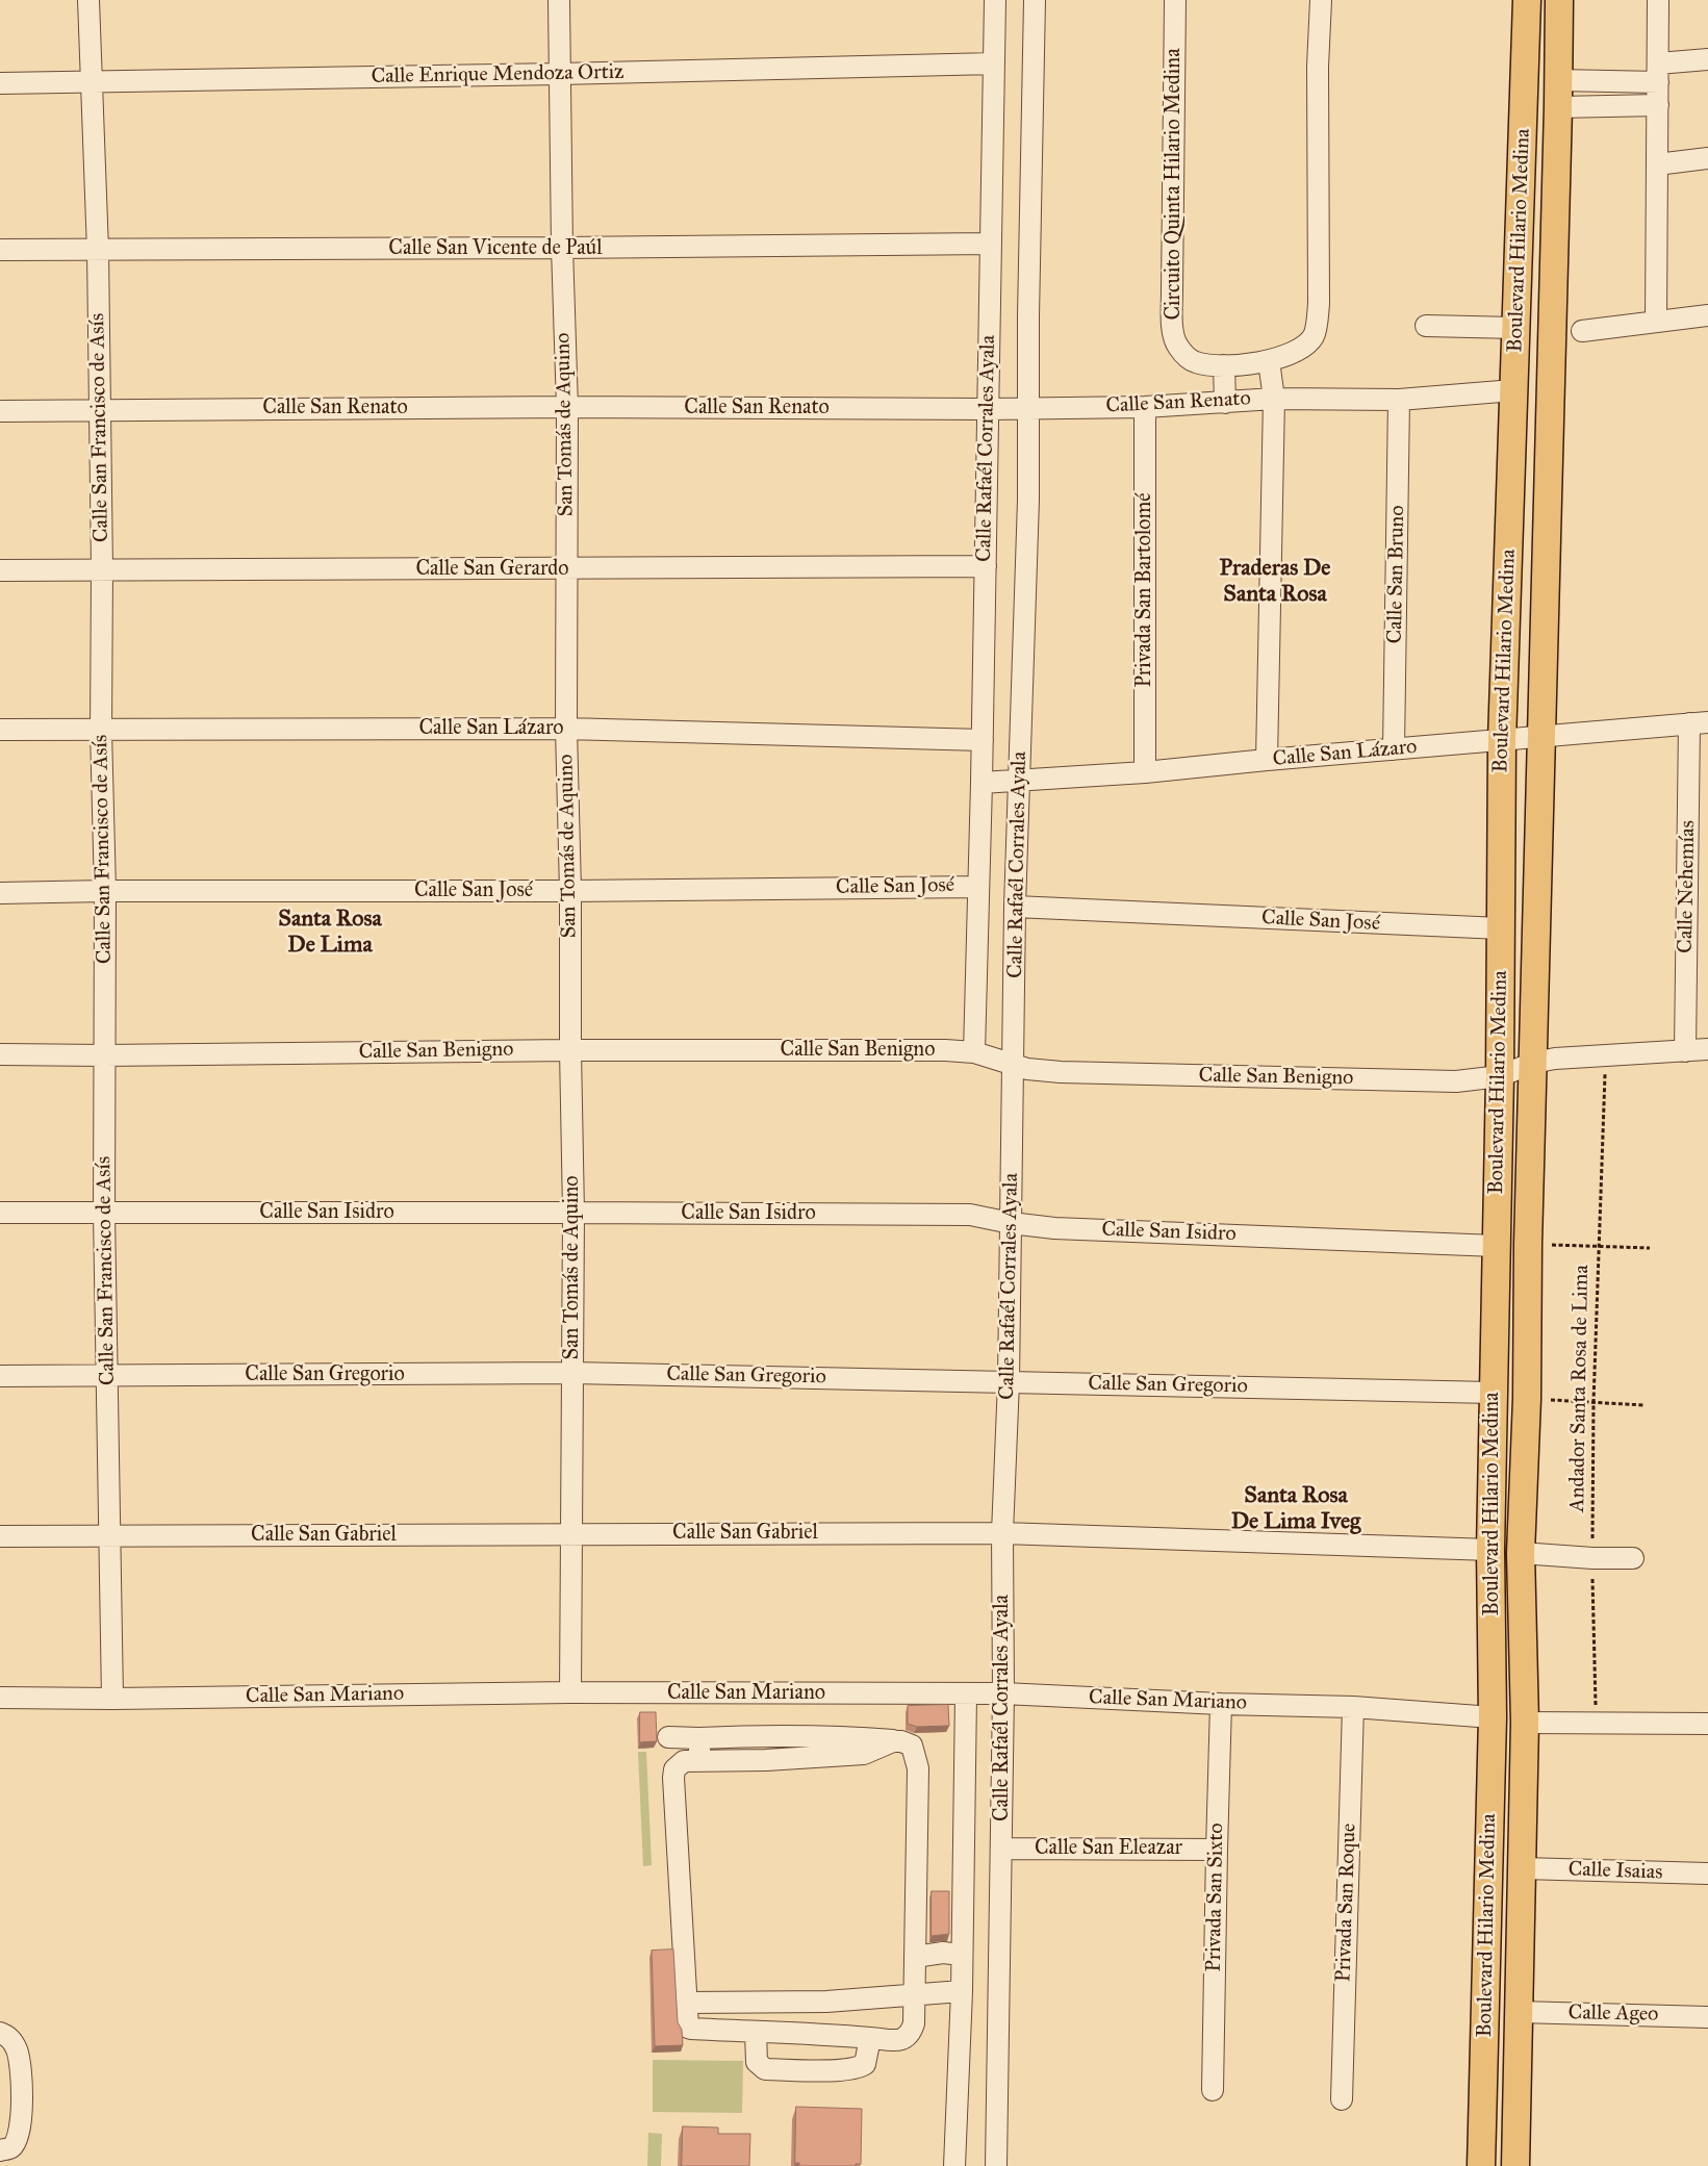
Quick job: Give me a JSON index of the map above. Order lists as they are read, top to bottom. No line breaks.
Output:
{"streets":{"main road":["Boulevard Hilario Medina"],"street":["Calle Enrique Mendoza Ortiz","Circuito Quinta Hilario Medina","Calle San Vicente de Paúl","Calle San Renato","San Tomás de Aquino","Calle San Francisco de Asís","Calle Rafaél Corrales Ayala","Calle San Gerardo","Calle San Bruno","Privada San Bartolomé","Calle San Lázaro","Calle San José","Calle Nehemías","Calle San Benigno","Calle San Isidro","Calle San Gregorio","Calle San Gabriel","Calle San Mariano","Calle San Eleazar","Calle Isaias","Privada San Sixto","Privada San Roque","Calle Ageo"],"path":["Andador Santa Rosa de Lima"]},"crossings":[["Calle Enrique Mendoza Ortiz","San Tomás de Aquino"],["Calle Enrique Mendoza Ortiz","Calle San Francisco de Asís"],["Calle Enrique Mendoza Ortiz","Calle Rafaél Corrales Ayala"],["Boulevard Hilario Medina","Calle San Renato"],["Boulevard Hilario Medina","Calle San Lázaro"],["Boulevard Hilario Medina","Calle San José"],["Boulevard Hilario Medina","Calle San Benigno"],["Boulevard Hilario Medina","Calle San Isidro"],["Boulevard Hilario Medina","Calle San Gregorio"],["Boulevard Hilario Medina","Calle San Gabriel"],["Boulevard Hilario Medina","Calle San Mariano"],["Boulevard Hilario Medina","Calle Isaias"],["Boulevard Hilario Medina","Calle Ageo"],["Calle San Vicente de Paúl","San Tomás de Aquino"],["Calle San Vicente de Paúl","Calle San Francisco de Asís"],["Calle San Vicente de Paúl","Calle Rafaél Corrales Ayala"],["Calle San Renato","San Tomás de Aquino"],["Calle San Renato","Calle San Francisco de Asís"],["Calle San Renato","Calle Rafaél Corrales Ayala"],["Calle San Renato","Calle San Bruno"],["Calle San Renato","Privada San Bartolomé"],["San Tomás de Aquino","Calle San Gerardo"],["San Tomás de Aquino","Calle San Lázaro"],["San Tomás de Aquino","Calle San José"],["San Tomás de Aquino","Calle San Benigno"],["San Tomás de Aquino","Calle San Isidro"],["San Tomás de Aquino","Calle San Gregorio"],["San Tomás de Aquino","Calle San Gabriel"],["San Tomás de Aquino","Calle San Mariano"],["Calle San Francisco de Asís","Calle San Gerardo"],["Calle San Francisco de Asís","Calle San Lázaro"],["Calle San Francisco de Asís","Calle San José"],["Calle San Francisco de Asís","Calle San Benigno"],["Calle San Francisco de Asís","Calle San Isidro"],["Calle San Francisco de Asís","Calle San Gregorio"],["Calle San Francisco de Asís","Calle San Gabriel"],["Calle San Francisco de Asís","Calle San Mariano"],["Calle Rafaél Corrales Ayala","Calle San Gerardo"],["Calle Rafaél Corrales Ayala","Calle San Lázaro"],["Calle Rafaél Corrales Ayala","Calle San José"],["Calle Rafaél Corrales Ayala","Calle San Benigno"],["Calle Rafaél Corrales Ayala","Calle San Isidro"],["Calle Rafaél Corrales Ayala","Calle San Gregorio"],["Calle Rafaél Corrales Ayala","Calle San Gabriel"],["Calle Rafaél Corrales Ayala","Calle San Mariano"],["Calle Rafaél Corrales Ayala","Calle San Eleazar"],["Calle San Bruno","Calle San Lázaro"],["Privada San Bartolomé","Calle San Lázaro"],["Calle San Lázaro","Calle Nehemías"],["Calle Nehemías","Calle San Benigno"],["Calle San Benigno","Andador Santa Rosa de Lima"],["Calle San Mariano","Privada San Sixto"],["Calle San Mariano","Privada San Roque"],["Calle San Eleazar","Privada San Sixto"]],"districts":["Praderas De Santa Rosa","Santa Rosa De Lima","Santa Rosa De Lima Iveg"]}
